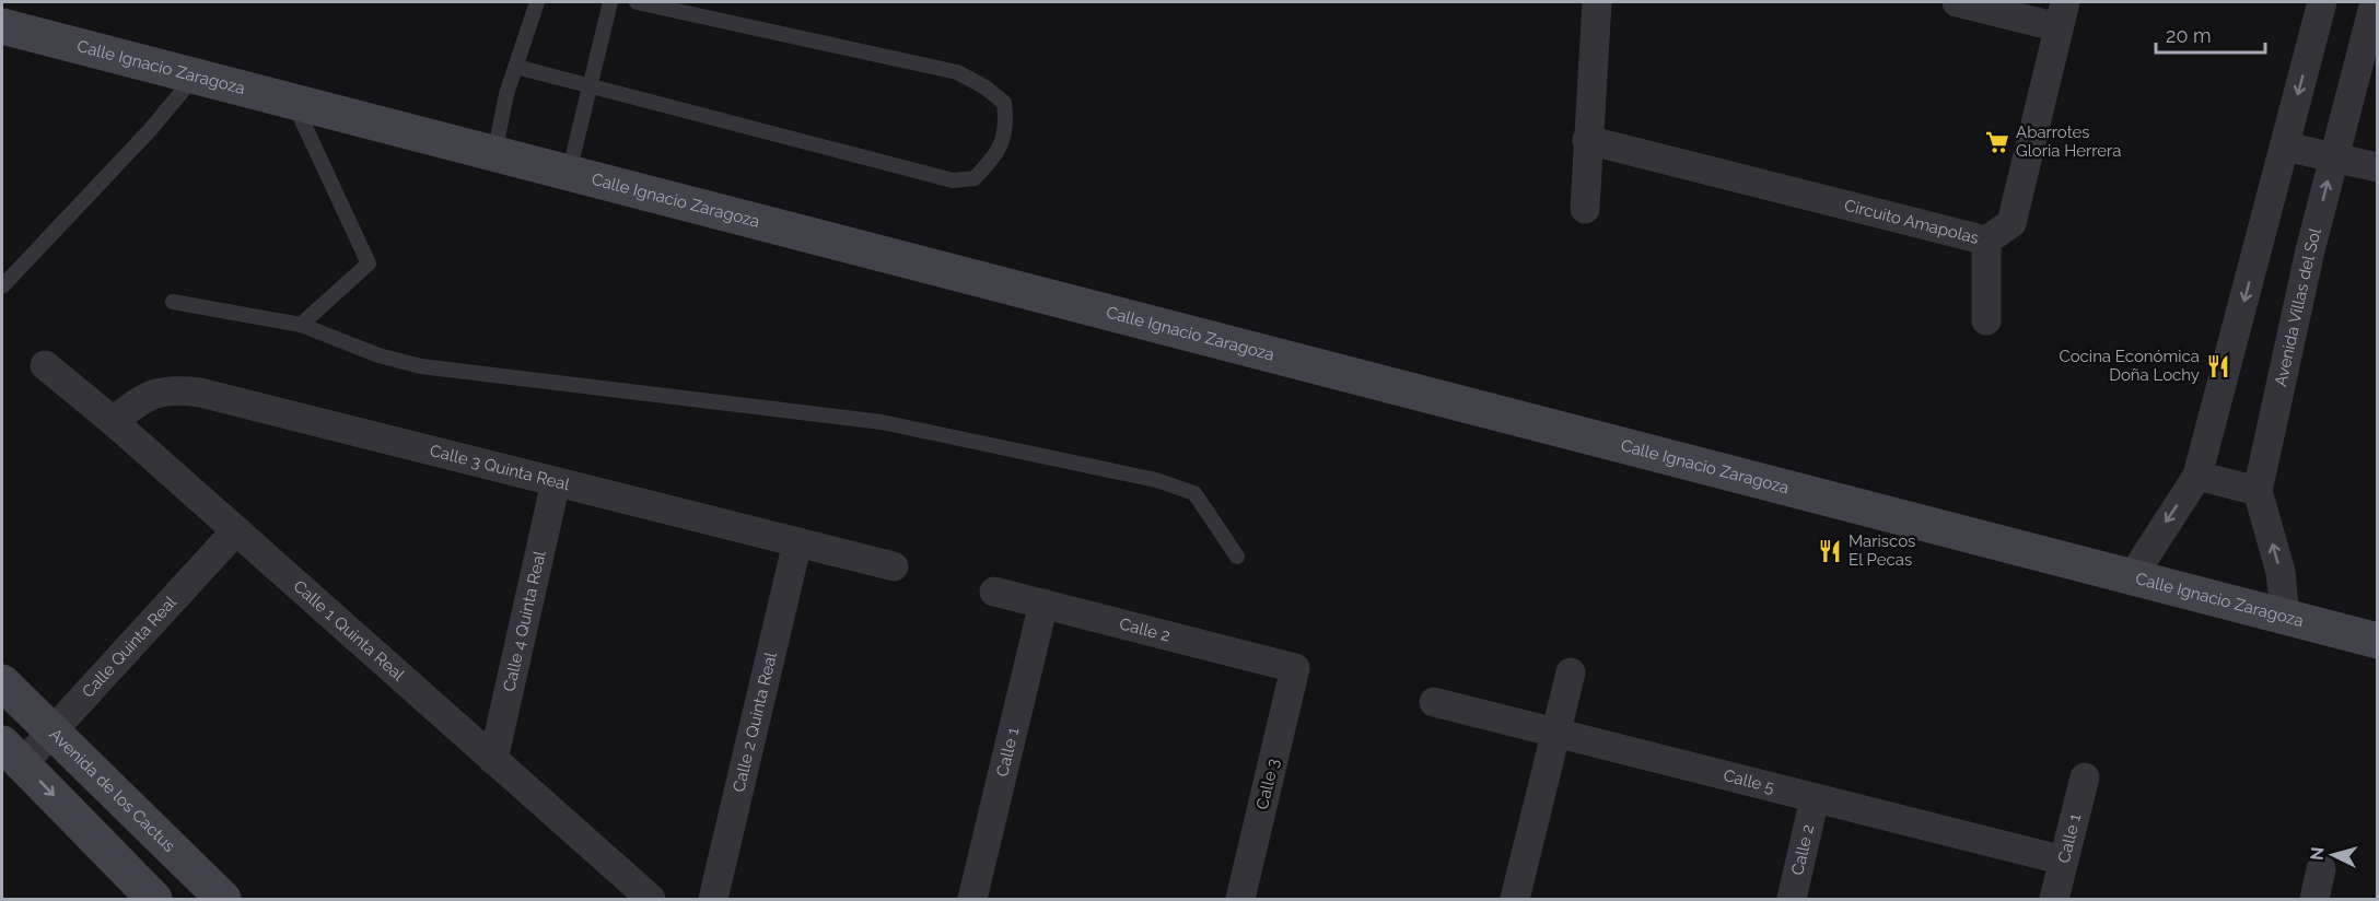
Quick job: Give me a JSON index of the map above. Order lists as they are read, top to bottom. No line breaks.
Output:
{"streets":{"main road":["Calle Ignacio Zaragoza","Avenida de los Cactus"],"street":["Circuito Amapolas","Avenida Villas del Sol","Calle 3 Quinta Real","Calle 4 Quinta Real","Calle 2","Calle 1 Quinta Real","Calle Quinta Real","Calle 2 Quinta Real","Calle 1","Calle 5","Calle 3"]},"crossings":[["Calle Ignacio Zaragoza","Avenida Villas del Sol"],["Calle 3 Quinta Real","Calle 4 Quinta Real"],["Calle 3 Quinta Real","Calle 1 Quinta Real"],["Calle 3 Quinta Real","Calle 2 Quinta Real"],["Calle 4 Quinta Real","Calle 1 Quinta Real"],["Calle 2","Calle 1"],["Calle 2","Calle 5"],["Calle 2","Calle 3"],["Calle 1 Quinta Real","Calle Quinta Real"],["Calle Quinta Real","Avenida de los Cactus"],["Calle 1","Calle 5"]],"places":{"supermarket":["Abarrotes Gloria Herrera"],"restaurant":["Cocina Económica Doña Lochy","Mariscos El Pecas"]},"scale_bar":"20 m","north":"left"}
